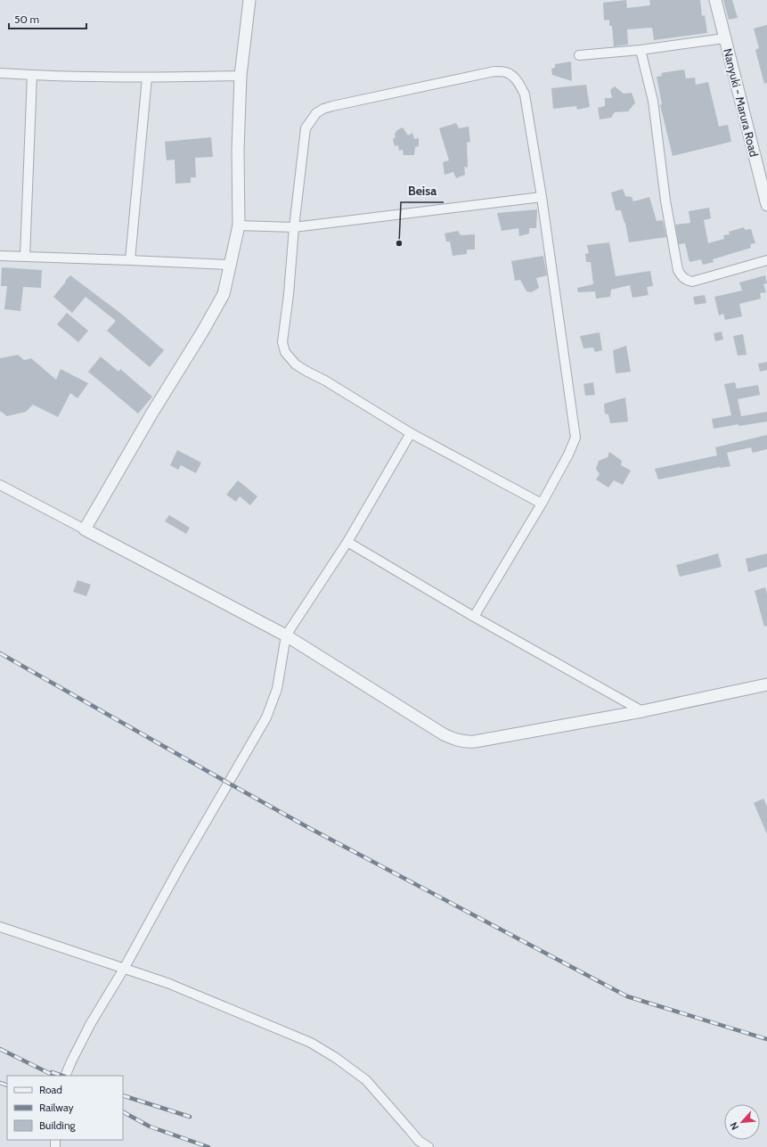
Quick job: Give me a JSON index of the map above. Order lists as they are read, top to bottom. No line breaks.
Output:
{"streets":{"street":["Nanyuki - Marura Road"]},"places":["Beisa"],"legend":["Road","Railway","Building"],"scale_bar":"50 m","north":"bottom left"}
